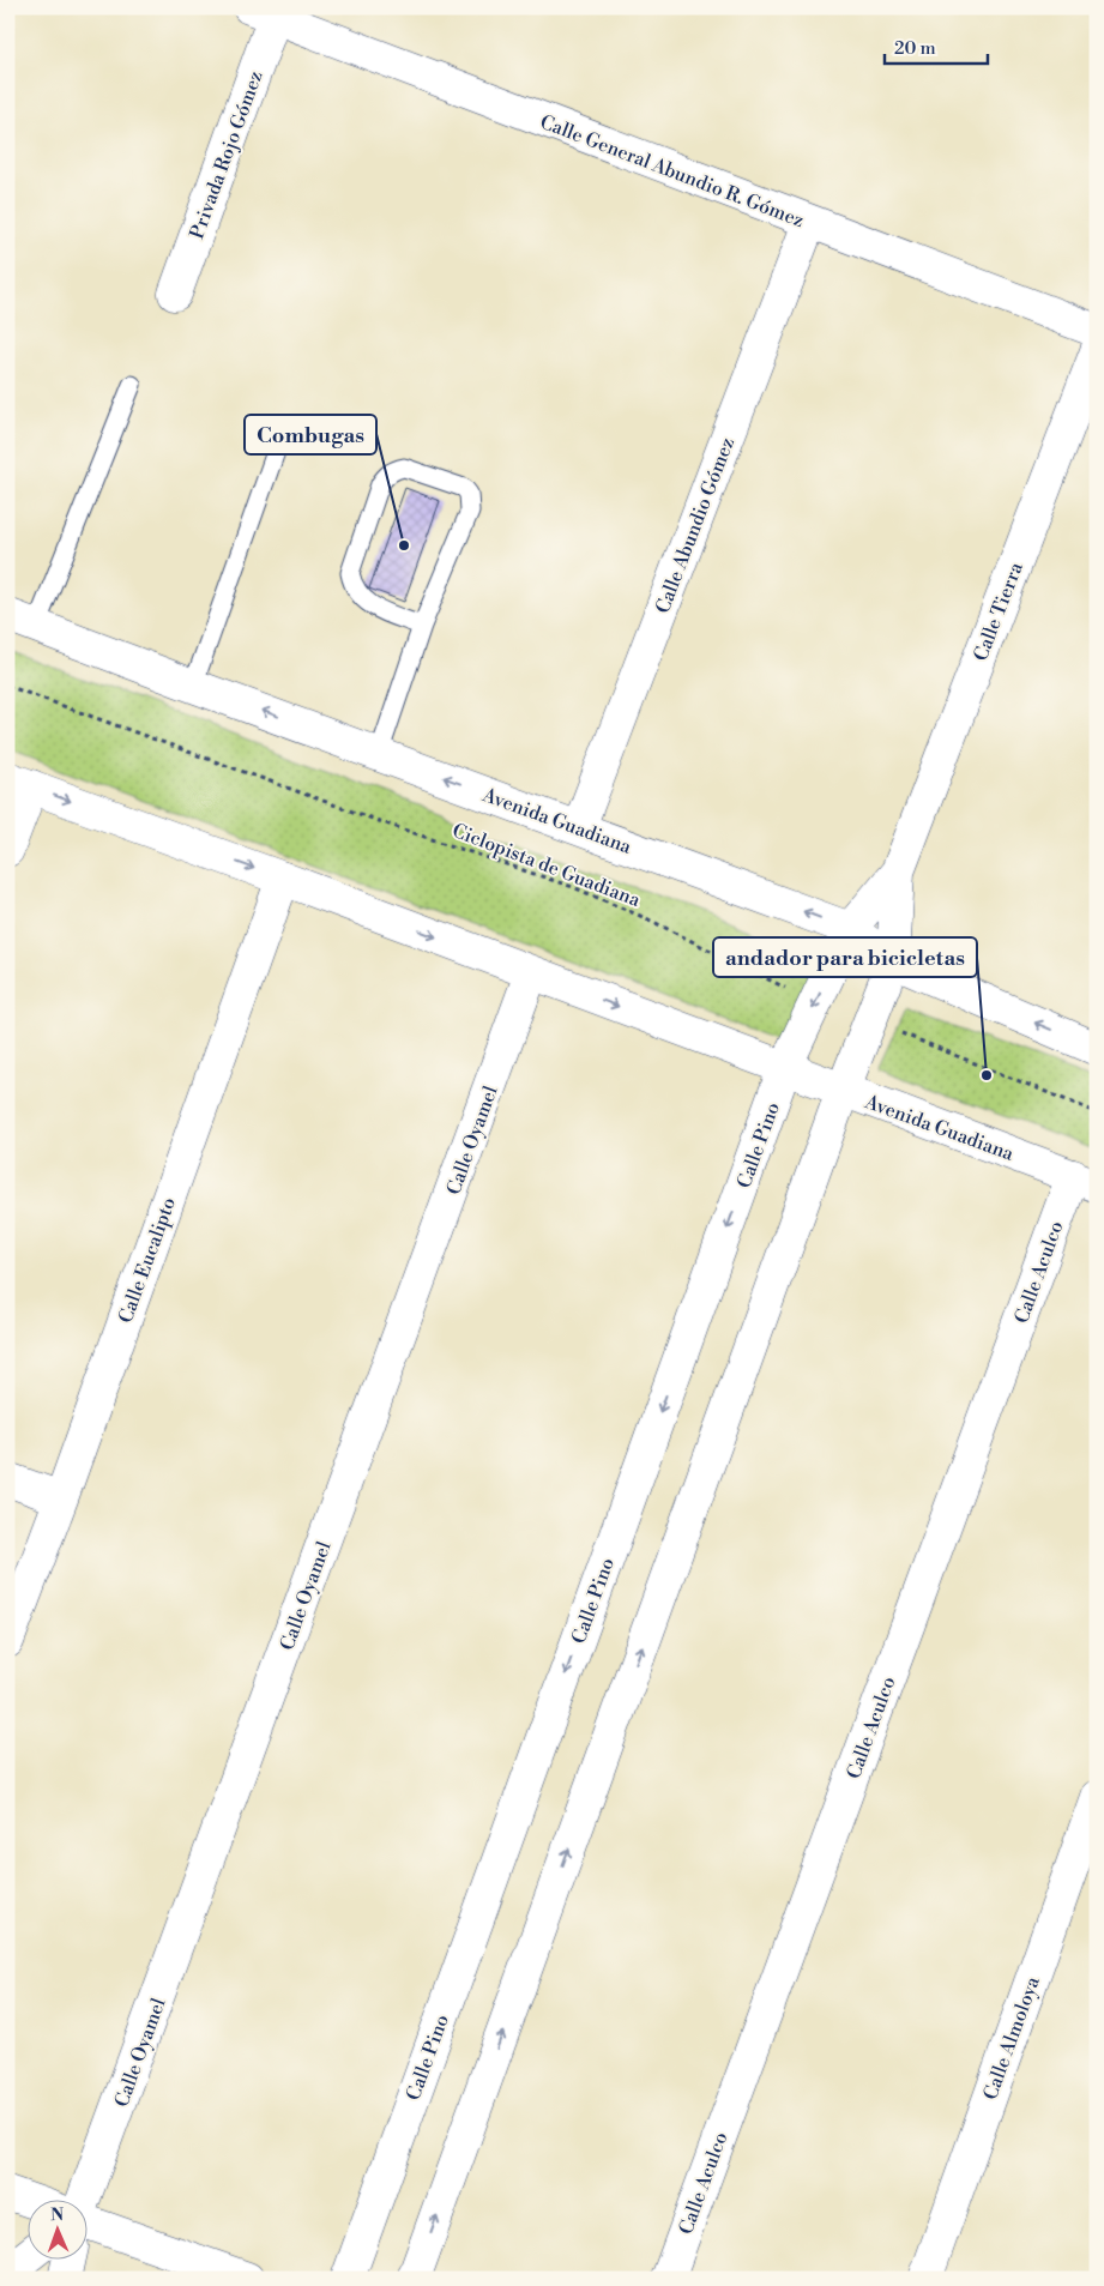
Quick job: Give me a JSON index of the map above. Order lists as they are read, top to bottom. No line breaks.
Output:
{"streets":{"street":["Privada Rojo Gómez","Calle General Abundio R. Gómez","Calle Abundio Gómez","Calle Tierra","Avenida Guadiana","Calle Oyamel","Calle Pino","Calle Eucalipto","Calle Aculco","Calle Almoloya"],"path":["Ciclopista de Guadiana"]},"crossings":[["Privada Rojo Gómez","Calle General Abundio R. Gómez"],["Calle General Abundio R. Gómez","Calle Abundio Gómez"],["Calle Abundio Gómez","Avenida Guadiana"],["Calle Tierra","Avenida Guadiana"],["Calle Tierra","Calle Pino"],["Avenida Guadiana","Calle Oyamel"],["Avenida Guadiana","Calle Pino"],["Avenida Guadiana","Calle Eucalipto"],["Avenida Guadiana","Calle Aculco"],["Ciclopista de Guadiana","Calle Pino"]],"places":["Combugas","andador para bicicletas"],"scale_bar":"20 m","north":"top"}
